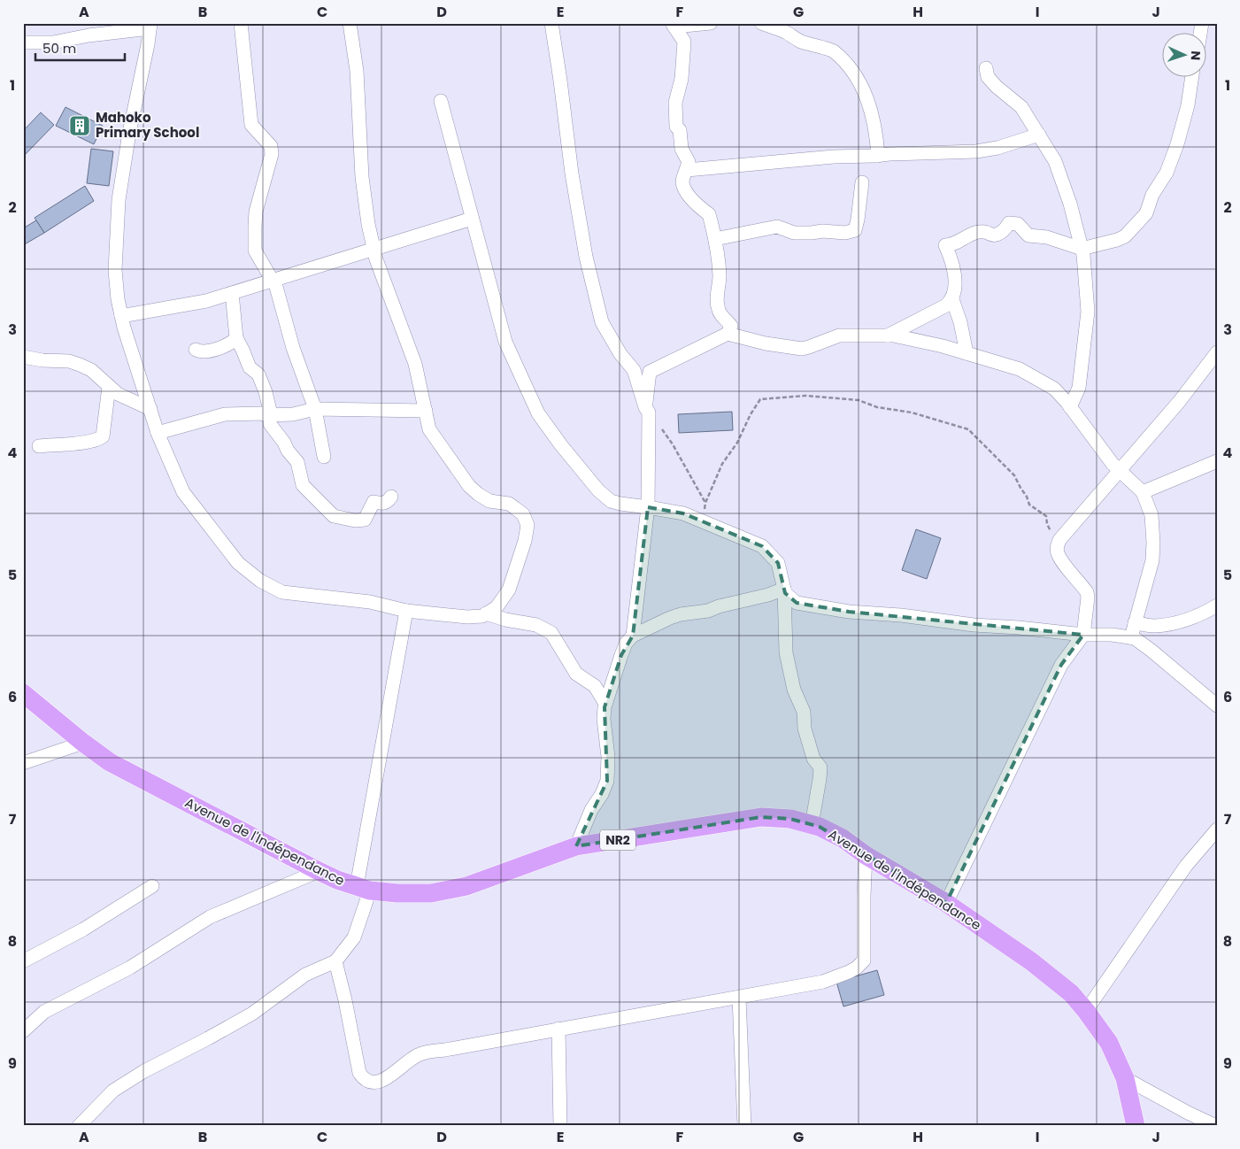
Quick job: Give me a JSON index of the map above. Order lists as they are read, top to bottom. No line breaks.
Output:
{"streets":{"highway":["NR2","Avenue de l'Indépendance"]},"places":{"building":["Mahoko Primary School"]},"scale_bar":"50 m","north":"right","grid":{"columns":["A","B","C","D","E","F","G","H","I","J"],"rows":["1","2","3","4","5","6","7","8","9"]}}
